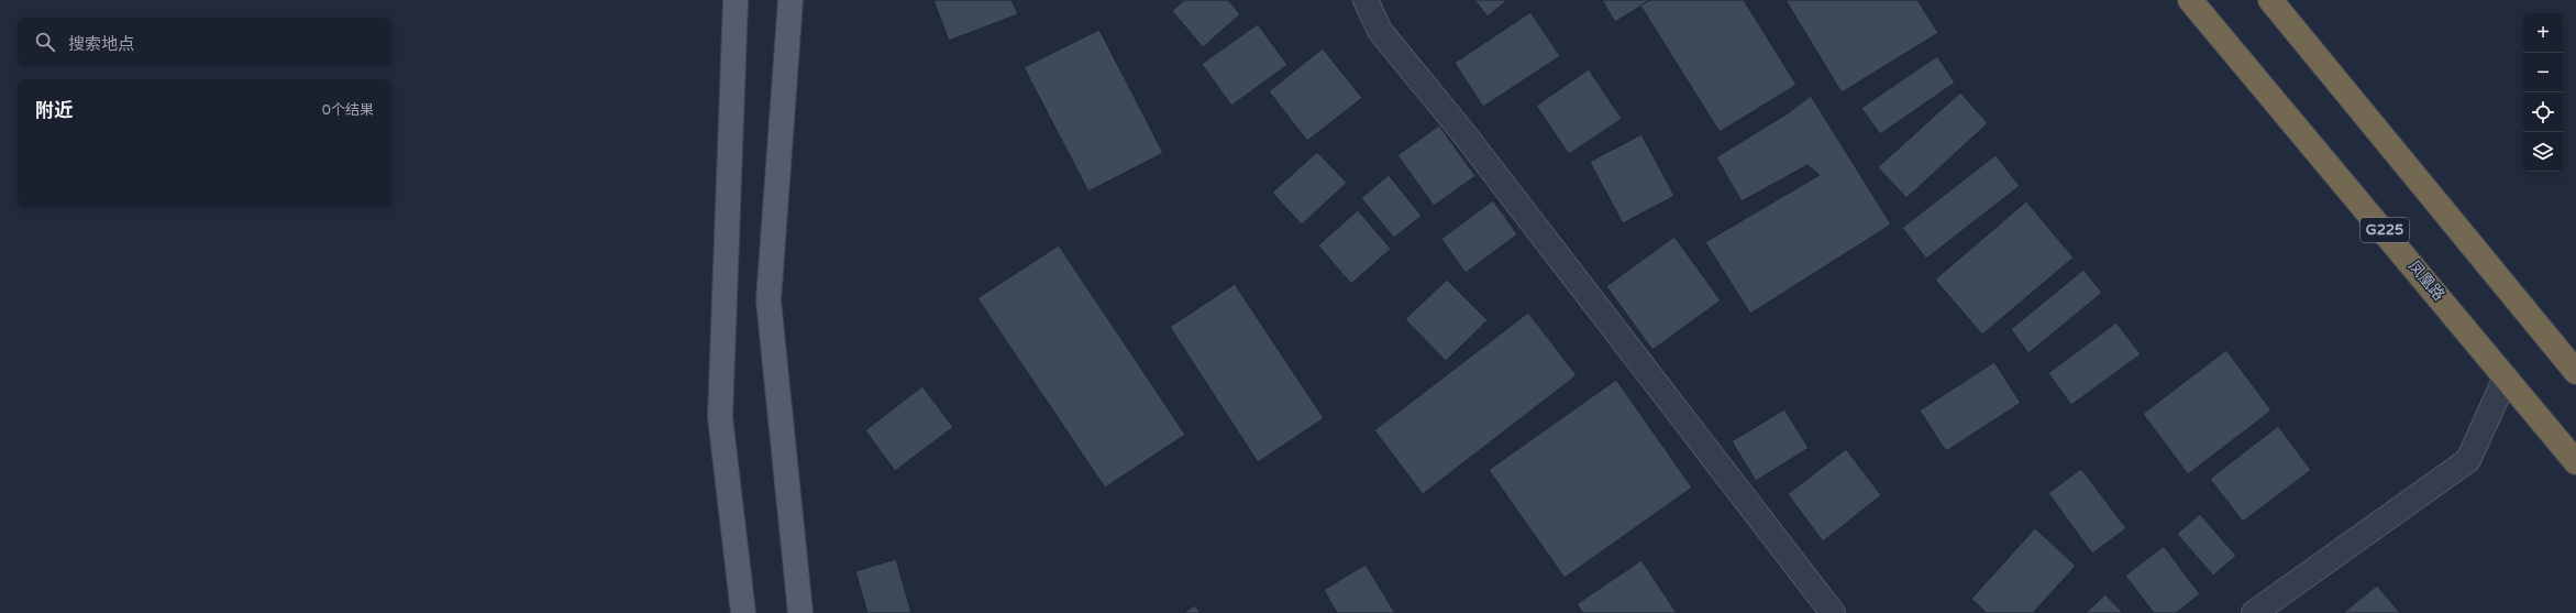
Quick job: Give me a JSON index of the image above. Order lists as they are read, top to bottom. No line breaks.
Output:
{"streets":{"highway":["G225","凤凰路"]},"page":{"map_buttons":["+","−"],"search":"搜索地点","heading":["附近","0个结果"]}}
